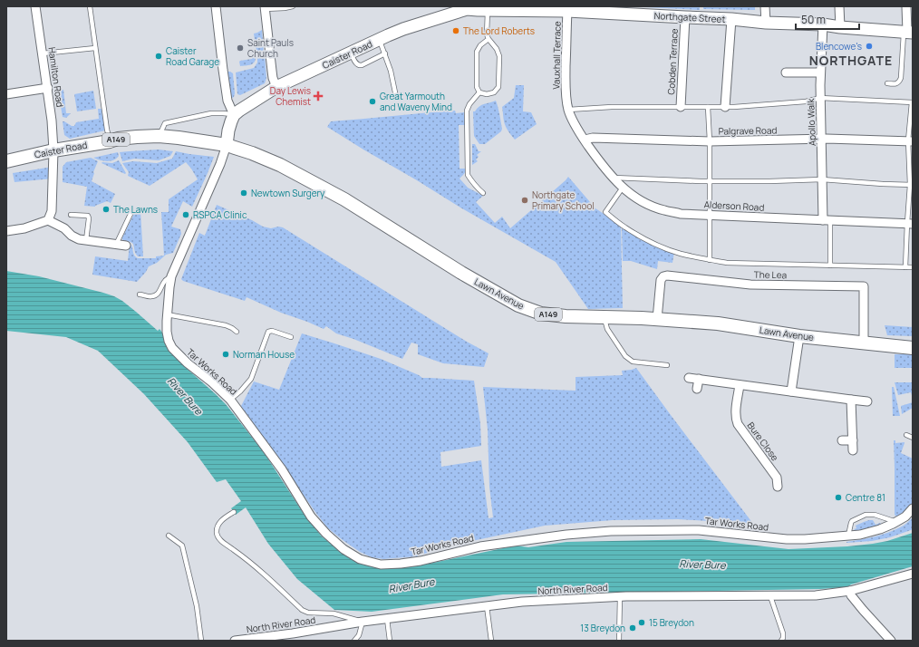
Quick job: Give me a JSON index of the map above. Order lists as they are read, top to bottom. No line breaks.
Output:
{"streets":{"main road":["Caister Road","A149","Lawn Avenue"],"street":["Northgate Street","Vauxhall Terrace","Cobden Terrace","Hamilton Road","Apollo Walk","Palgrave Road","Alderson Road","The Lea","Tar Works Road","Bure Close","North River Road"]},"crossings":[["Northgate Street","Caister Road"],["Northgate Street","Vauxhall Terrace"],["Northgate Street","Cobden Terrace"],["Northgate Street","Apollo Walk"],["Caister Road","Hamilton Road"],["Caister Road","Lawn Avenue"],["Caister Road","Tar Works Road"],["Vauxhall Terrace","Palgrave Road"],["Vauxhall Terrace","Alderson Road"],["Apollo Walk","Palgrave Road"],["Apollo Walk","Alderson Road"],["Palgrave Road","Alderson Road"],["The Lea","Lawn Avenue"],["Lawn Avenue","Tar Works Road"]],"districts":["NORTHGATE"],"water":["River Bure"],"places":{"other":["The Lord Roberts","Blencowe's","Saint Pauls Church","Caister Road Garage","Great Yarmouth and Waveny Mind","Newtown Surgery","Northgate Primary School","The Lawns","RSPCA Clinic","Norman House","Centre 81","15 Breydon","13 Breydon"],"health":["Day Lewis Chemist"]},"scale_bar":"50 m"}
